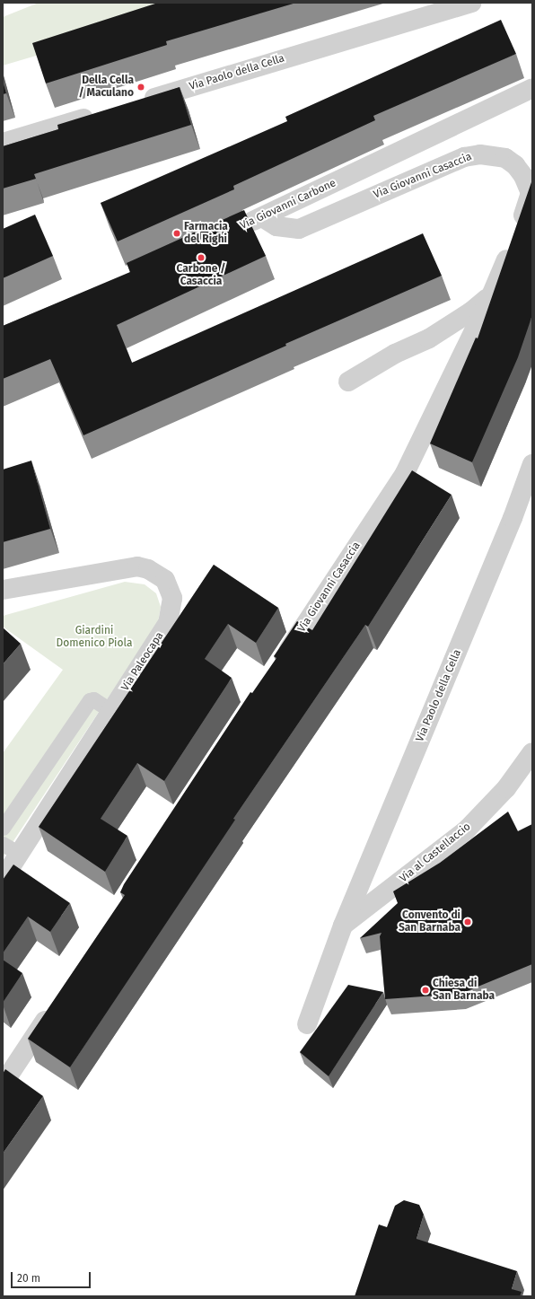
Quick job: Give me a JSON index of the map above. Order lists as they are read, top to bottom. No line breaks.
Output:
{"streets":{"street":["Via Paolo della Cella","Via Giovanni Casaccia","Via Giovanni Carbone","Via Paleocapa","Via al Castellaccio"]},"crossings":[["Via Paolo della Cella","Via al Castellaccio"],["Via Giovanni Casaccia","Via Giovanni Carbone"]],"parks":["Giardini Domenico Piola"],"places":["Della Cella / Maculano","Farmacia del Righi","Carbone / Casaccia","Convento di San Barnaba","Chiesa di San Barnaba"],"scale_bar":"20 m"}
